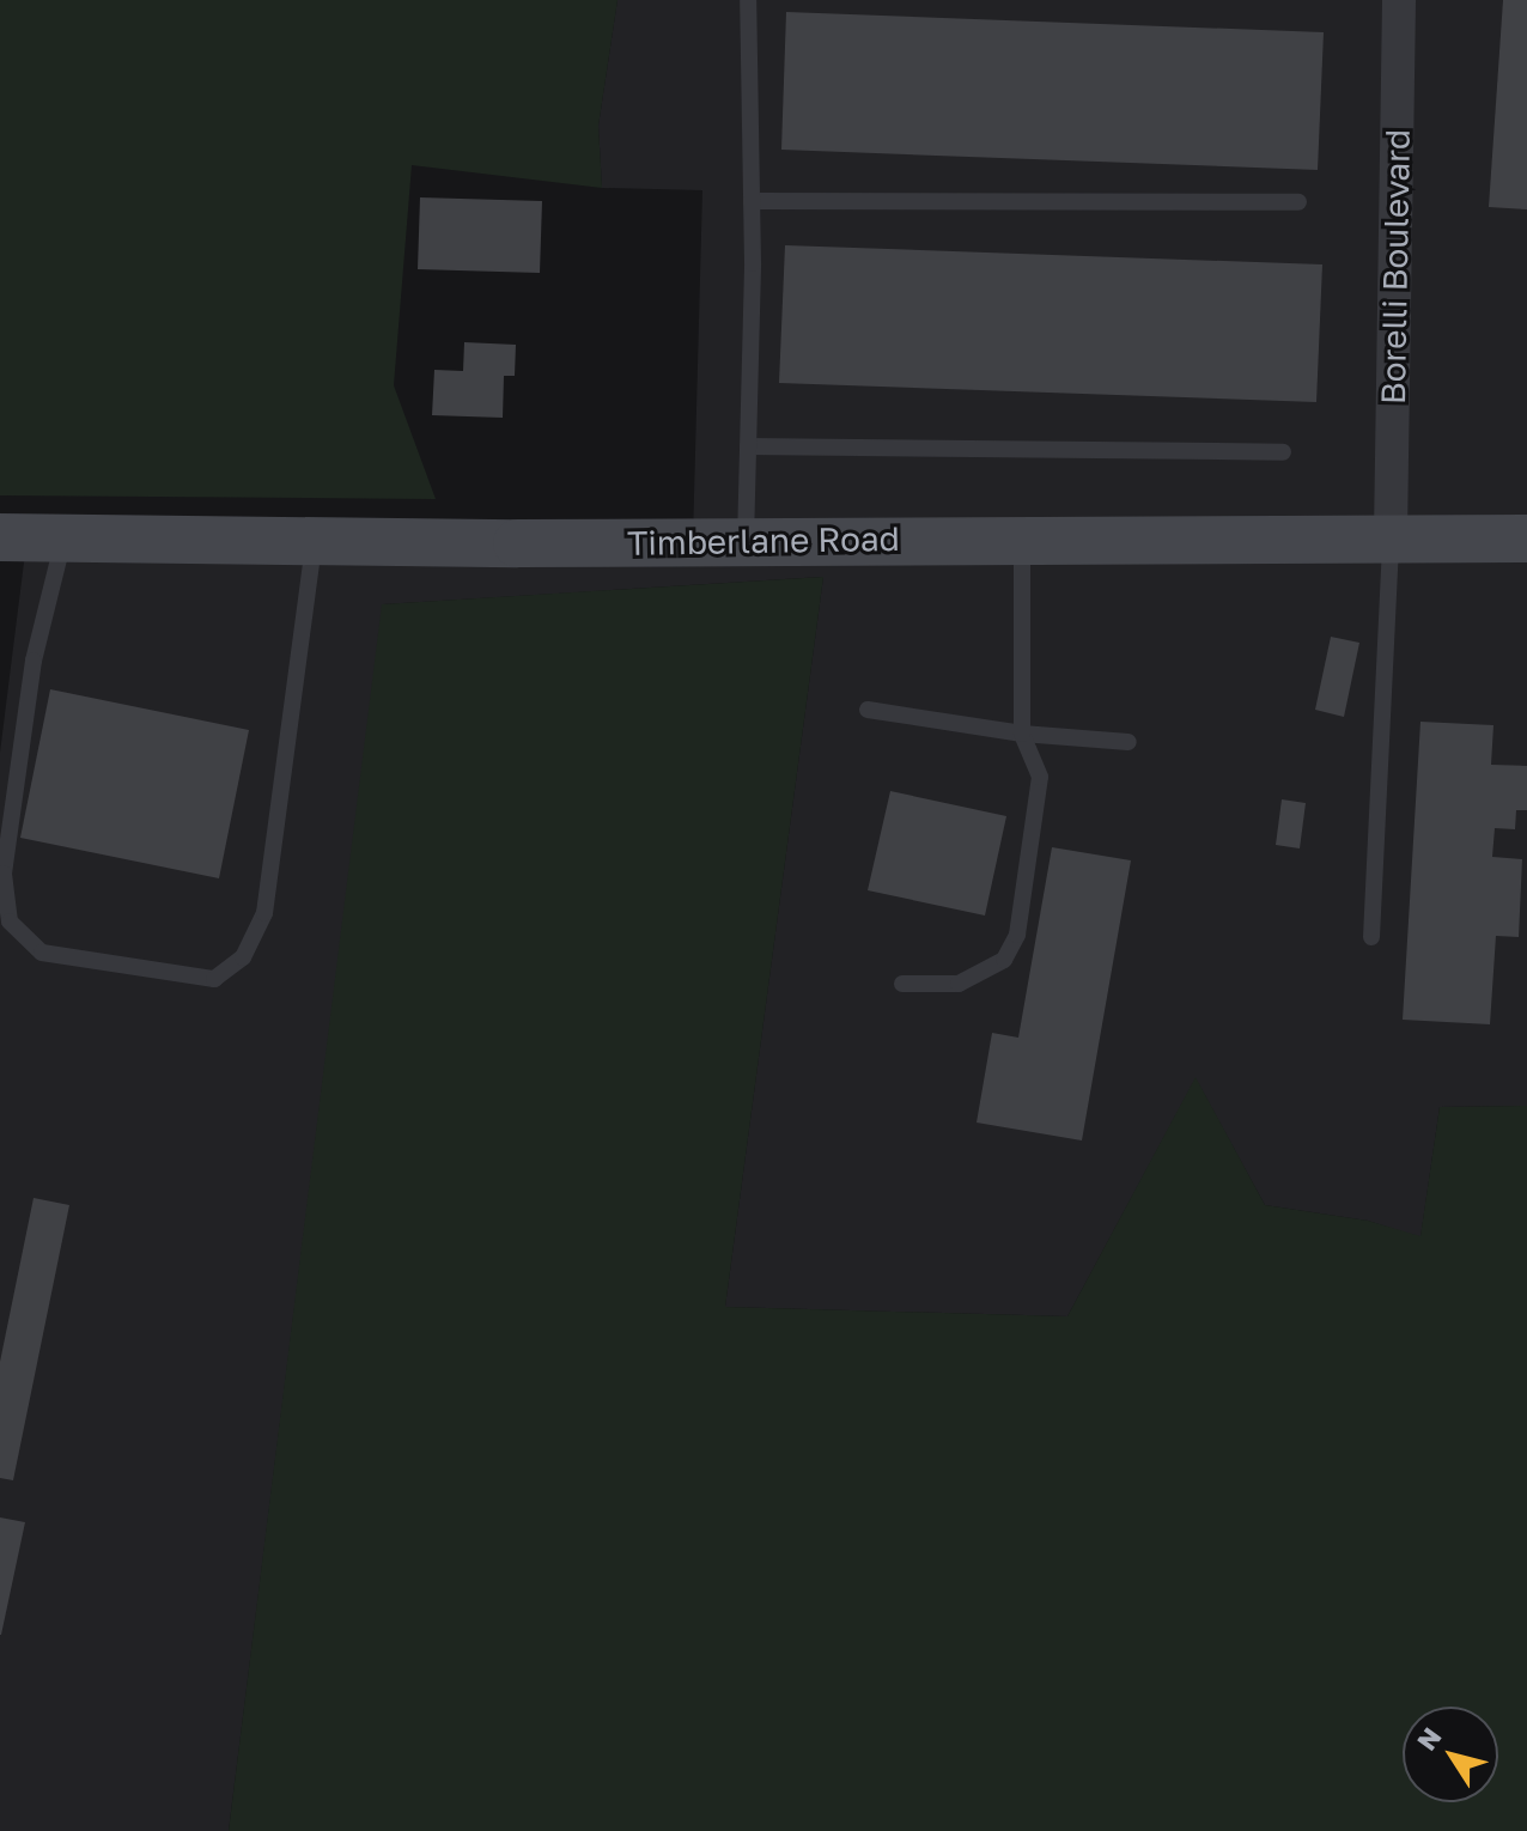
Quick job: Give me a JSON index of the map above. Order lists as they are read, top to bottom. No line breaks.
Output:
{"streets":{"street":["Borelli Boulevard","Timberlane Road"]},"crossings":[["Borelli Boulevard","Timberlane Road"]],"north":"top left"}
